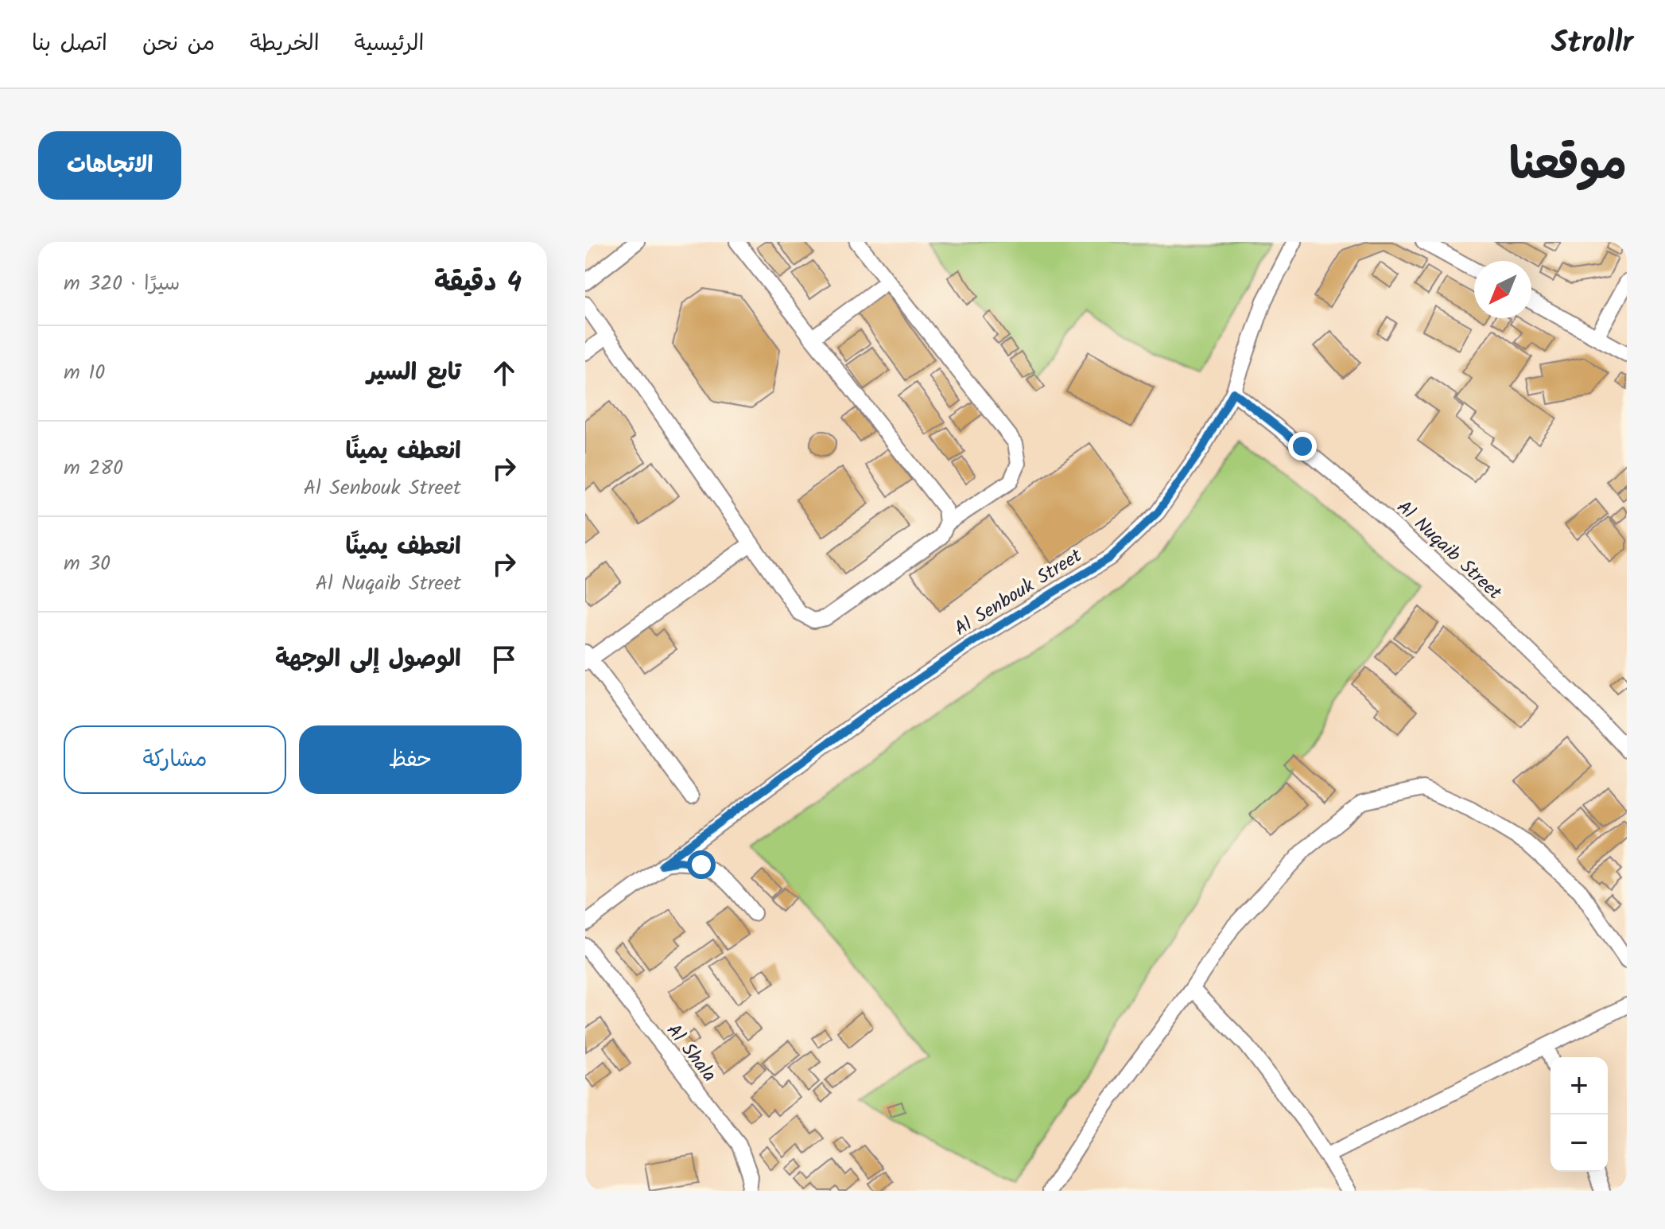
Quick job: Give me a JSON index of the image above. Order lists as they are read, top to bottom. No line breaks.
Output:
{"streets":{"street":["Al Nuqaib Street","Al Senbouk Street","Al Shala"]},"crossings":[["Al Nuqaib Street","Al Senbouk Street"]],"north":"bottom left","page":{"header":"Strollr","nav":["الرئيسية","الخريطة","من نحن","اتصل بنا"],"title":"موقعنا","buttons":["الاتجاهات",["حفظ","مشاركة"]],"heading":["4 دقيقة","سيرًا · 320 m"],"list":[["تابع السير","10 m"],["انعطف يمينًا","Al Senbouk Street","280 m"],["انعطف يمينًا","Al Nuqaib Street","30 m"],"الوصول إلى الوجهة"],"map_buttons":["+","−"]}}
